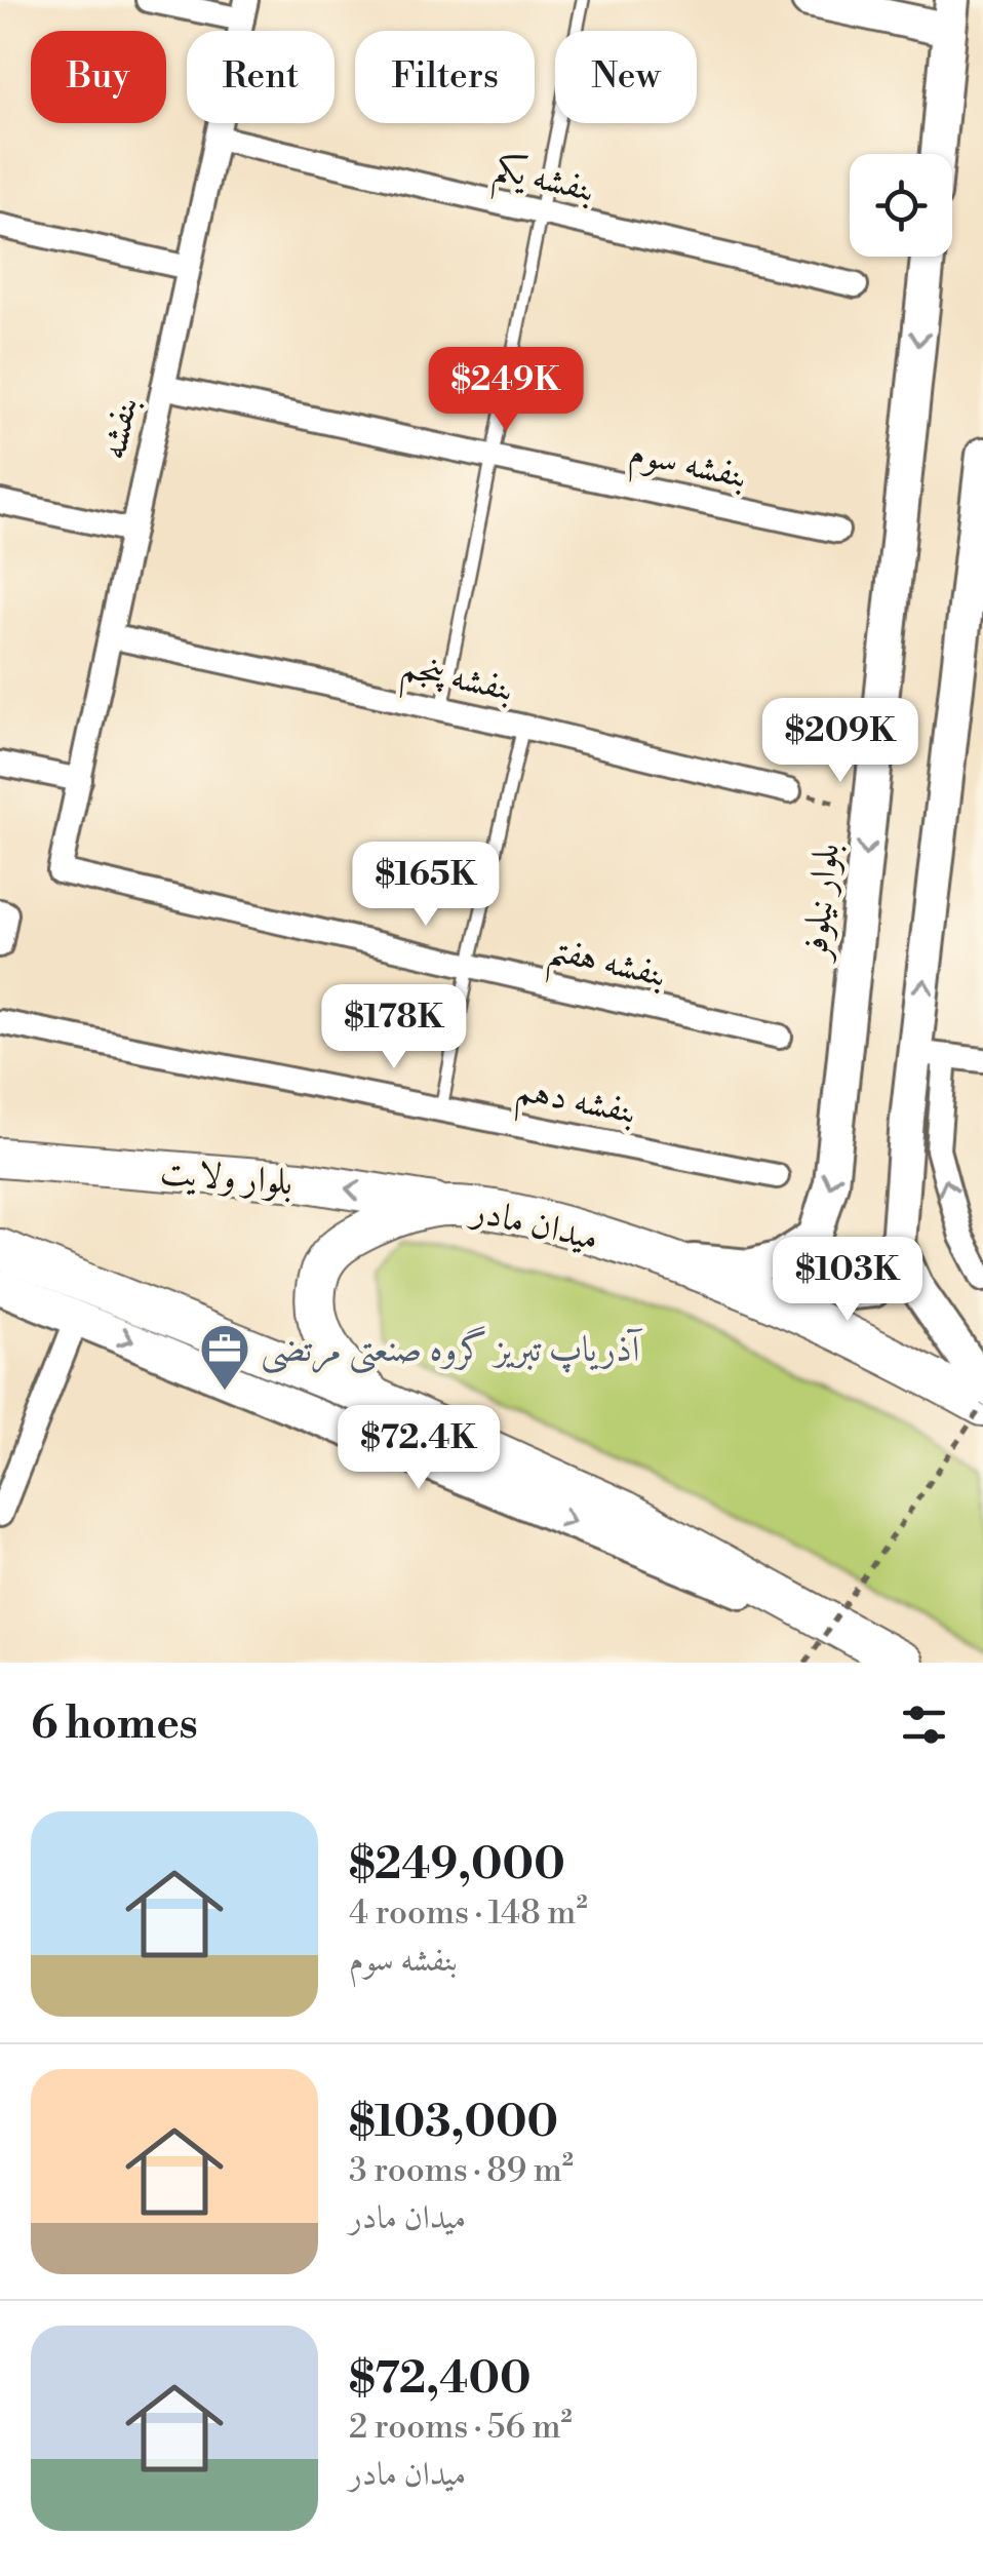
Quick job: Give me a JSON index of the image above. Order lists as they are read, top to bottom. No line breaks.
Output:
{"streets":{"main road":["بلوار نیلوفر","بلوار ولایت","میدان مادر"],"street":["بنفشه یکم","بنفشه","بنفشه سوم","بنفشه پنجم","بنفشه هفتم","بنفشه دهم"]},"crossings":[["بنفشه یکم","بنفشه"],["بنفشه","بنفشه سوم"],["بنفشه","بنفشه پنجم"],["بنفشه","بنفشه هفتم"],["بلوار ولایت","میدان مادر"]],"places":{"office":["آذریاپ تبریز گروه صنعتی مرتضی"]},"page":{"chip":["Buy","Rent","Filters","New"],"price":["$249K","$209K","$165K","$178K","$103K","$72.4K"],"heading":"6 homes","list":[{"name":"$249,000","note":"4 rooms · 148 m² · بنفشه سوم"},{"name":"$103,000","note":"3 rooms · 89 m² · میدان مادر"},{"name":"$72,400","note":"2 rooms · 56 m² · میدان مادر"}]}}
